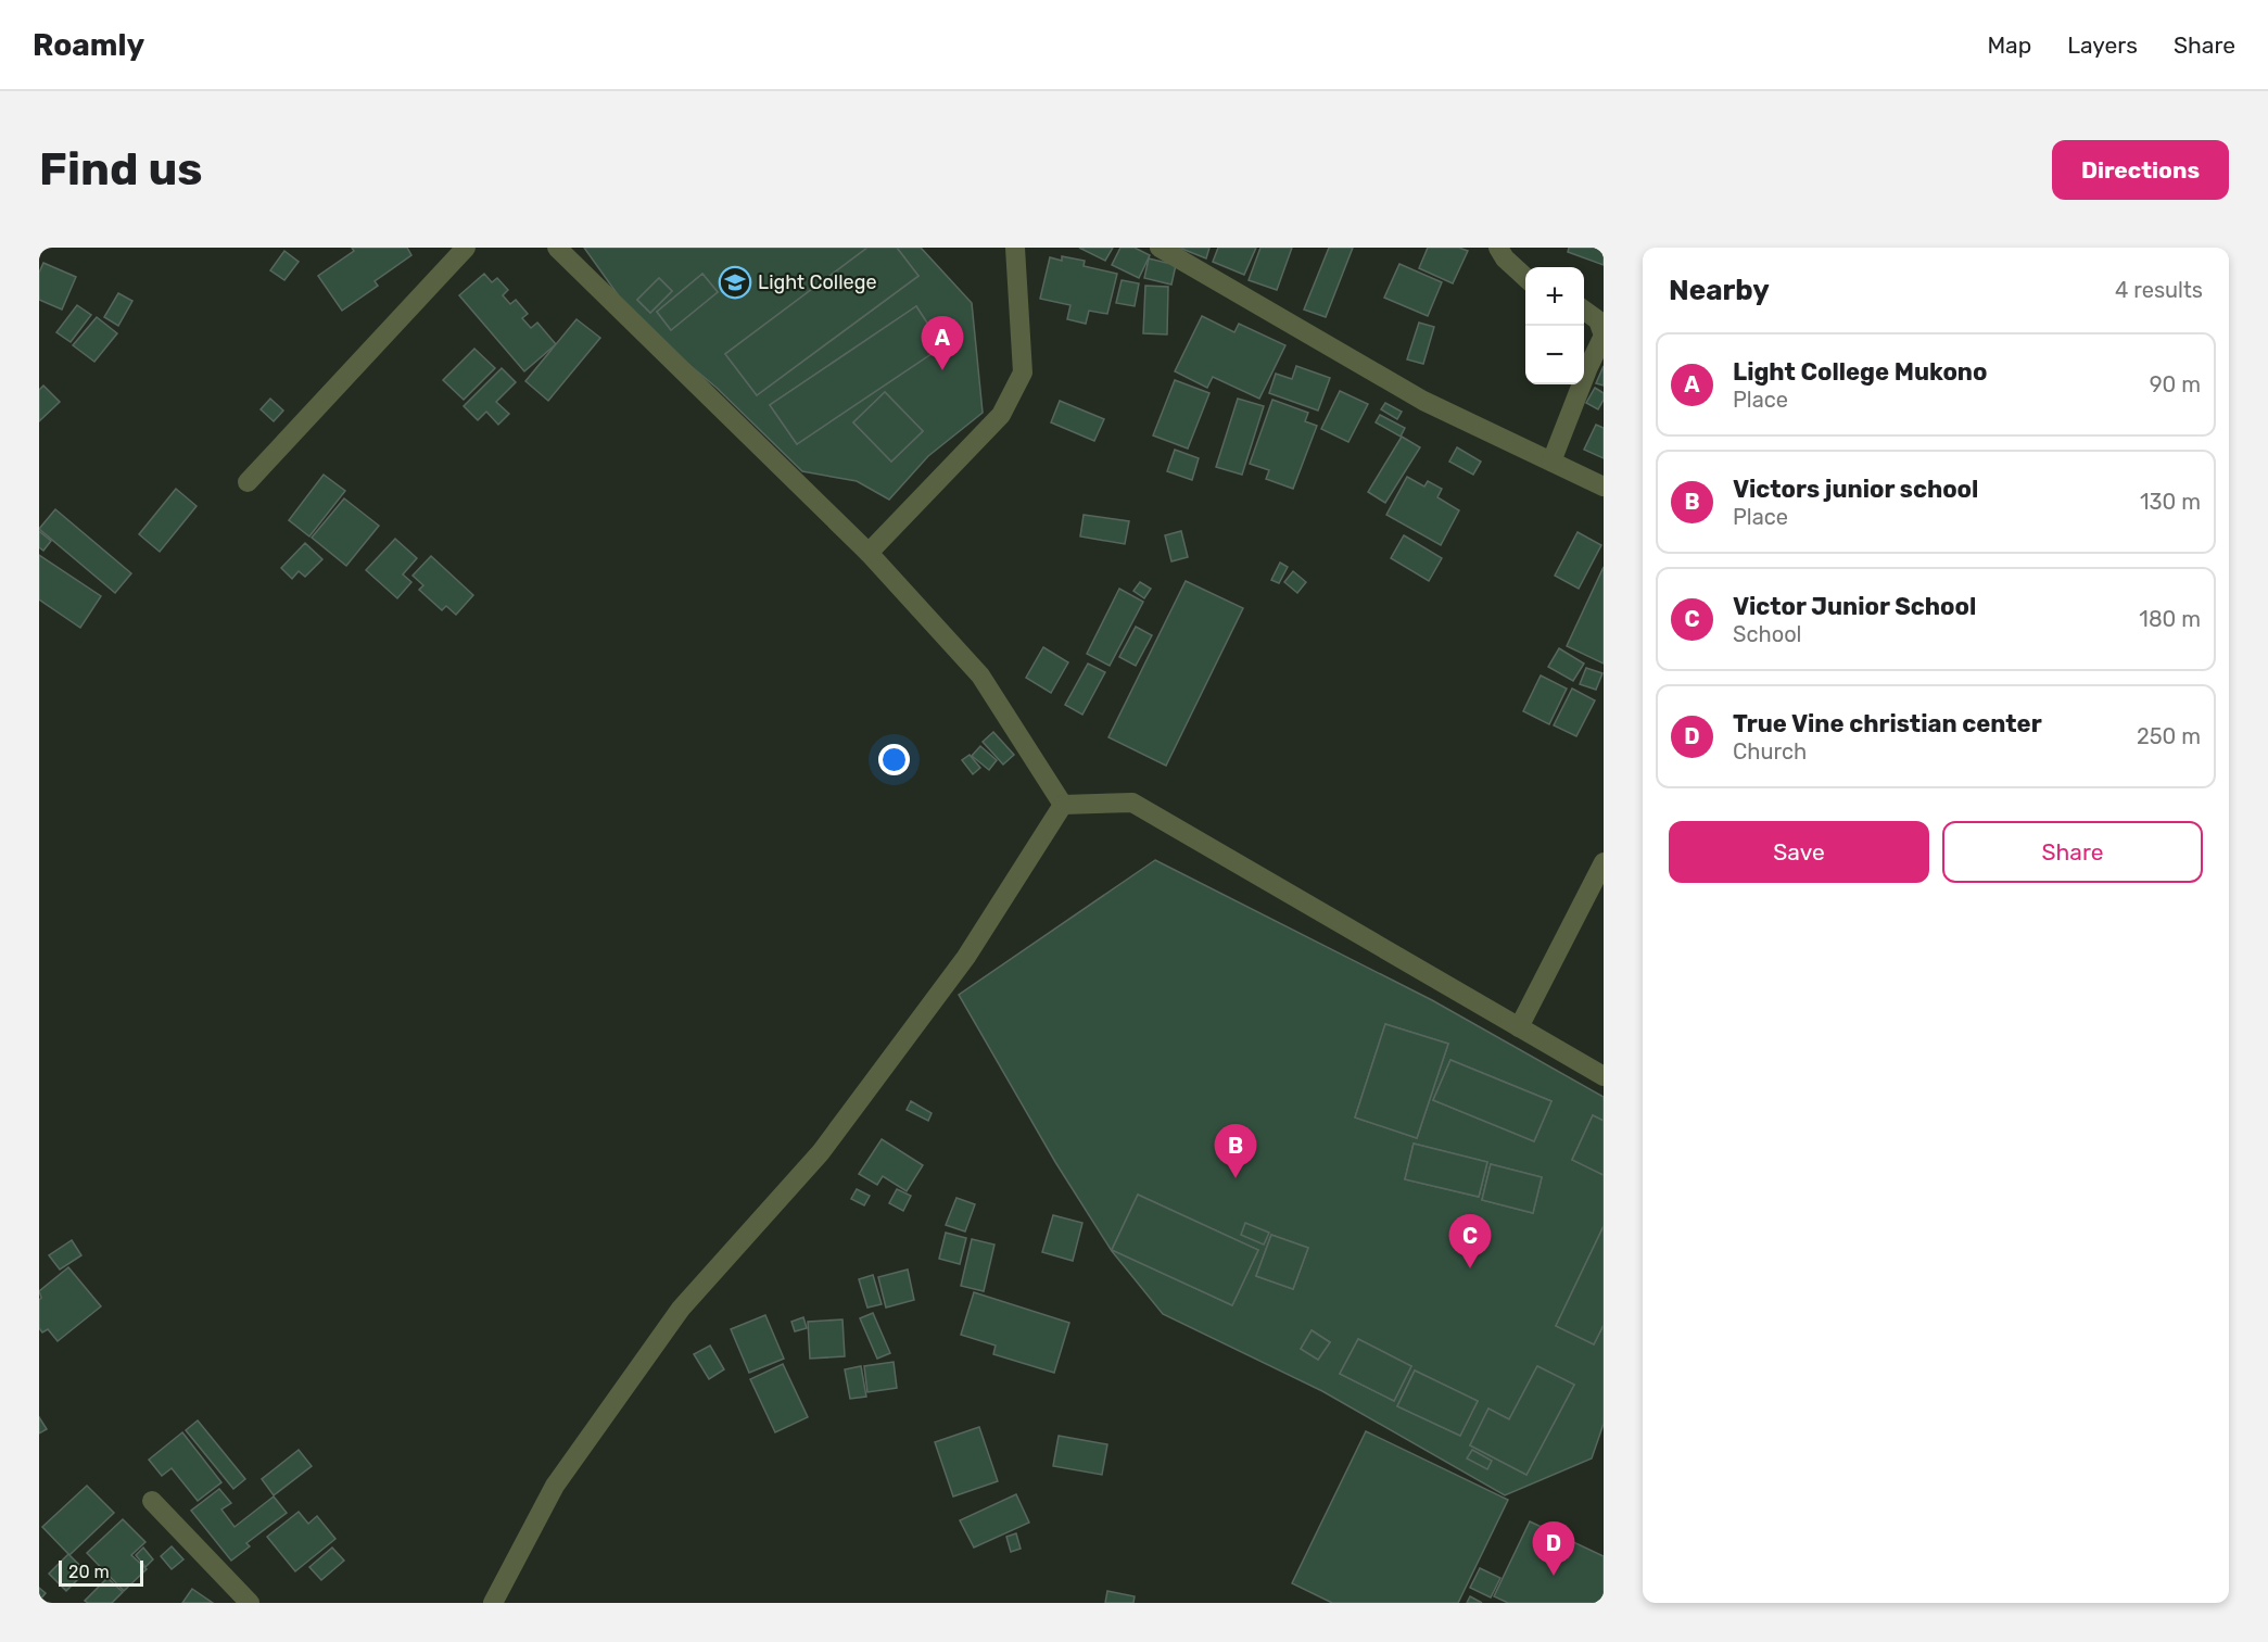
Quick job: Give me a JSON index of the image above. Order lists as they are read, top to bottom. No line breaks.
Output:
{"places":{"school or university":["Light College"]},"scale_bar":"20 m","page":{"header":"Roamly","nav":["Map","Layers","Share"],"buttons":["Directions",["Save","Share"]],"title":"Find us","heading":["Nearby","4 results"],"map_buttons":["+","−"],"pins":["A","B","C","D"],"list":[{"mark":"A","name":"Light College Mukono","note":"Place","value":"90 m"},{"mark":"B","name":"Victors junior school","note":"Place","value":"130 m"},{"mark":"C","name":"Victor Junior School","note":"School","value":"180 m"},{"mark":"D","name":"True Vine christian center","note":"Church","value":"250 m"}],"scale":"20 m"}}
